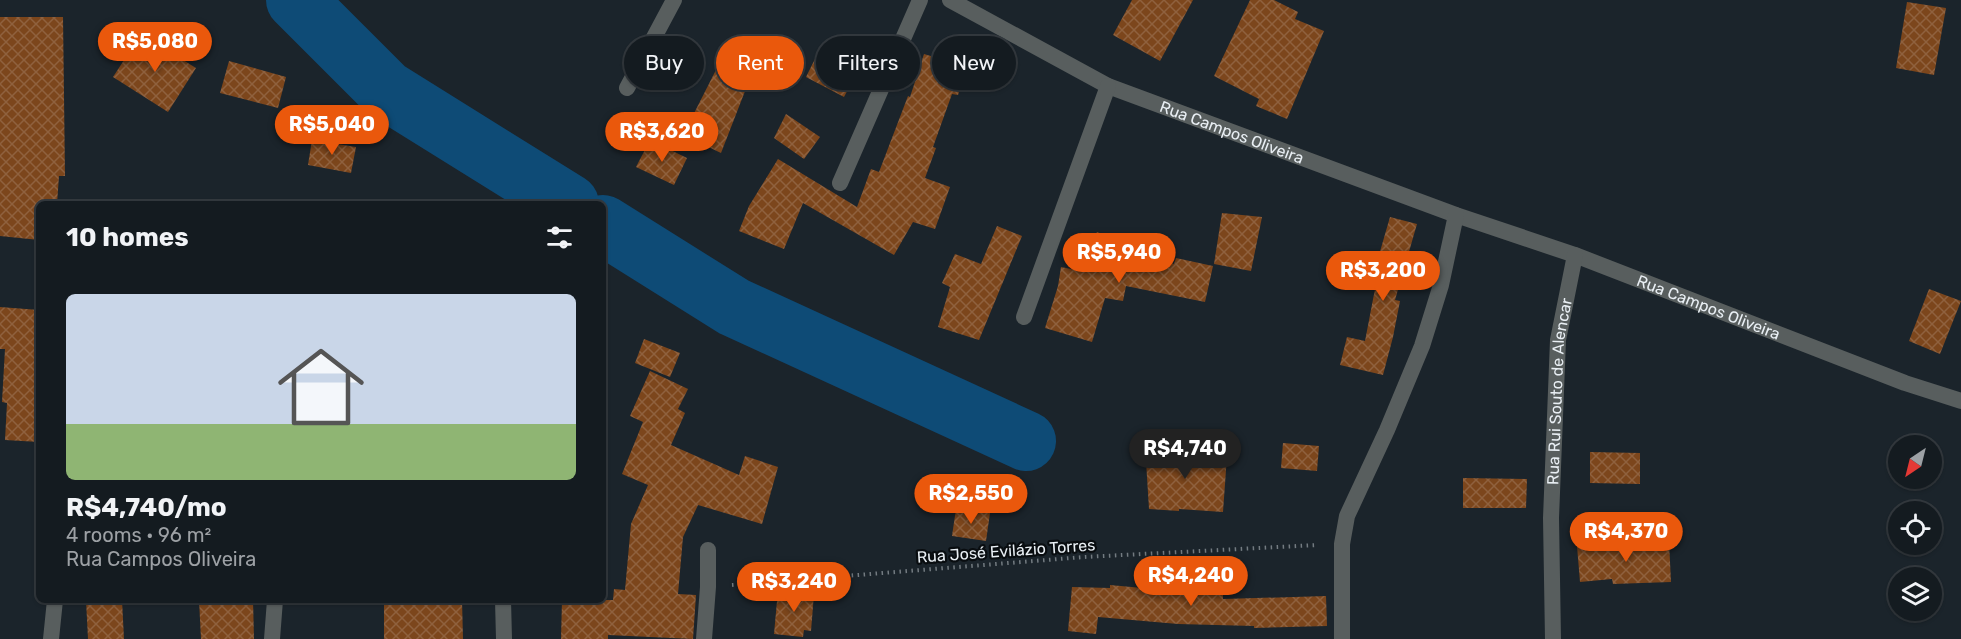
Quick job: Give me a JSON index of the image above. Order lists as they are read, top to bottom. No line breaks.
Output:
{"streets":{"street":["Rua Campos Oliveira","Rua Rui Souto de Alencar"],"path":["Rua José Evilázio Torres"]},"crossings":[["Rua Campos Oliveira","Rua Rui Souto de Alencar"]],"north":"bottom left","page":{"price":["R$5,080","R$5,040","R$3,620","R$5,940","R$3,200","R$4,740","R$2,550","R$4,370","R$4,240","R$3,240"],"chip":["Buy","Rent","Filters","New"],"heading":"10 homes","list":[{"name":"R$4,740/mo","note":"4 rooms · 96 m² · Rua Campos Oliveira"}]}}
